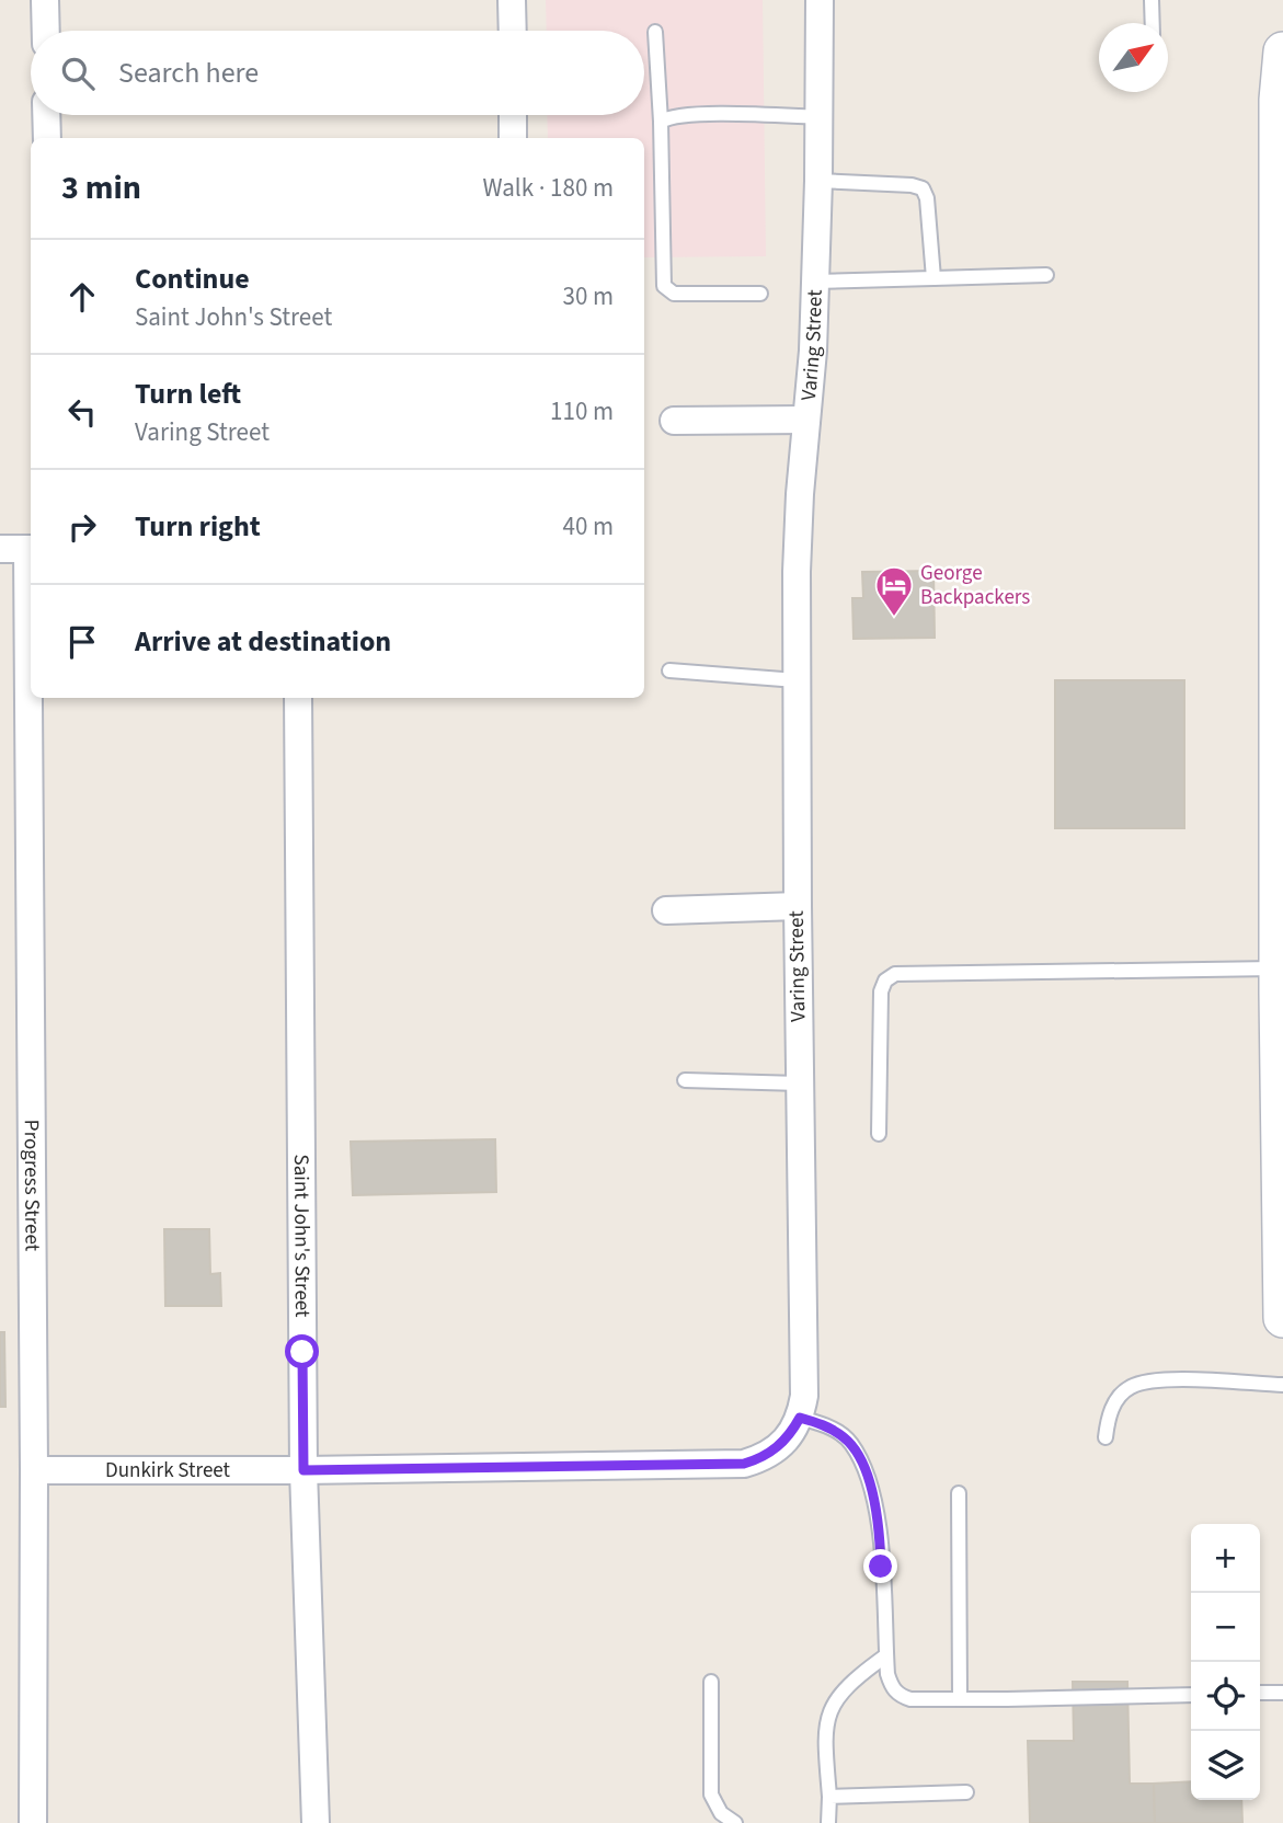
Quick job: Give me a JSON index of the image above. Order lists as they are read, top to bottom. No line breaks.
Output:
{"streets":{"street":["Varing Street","Progress Street","Saint John's Street","Dunkirk Street"]},"crossings":[["Progress Street","Dunkirk Street"],["Saint John's Street","Dunkirk Street"]],"places":{"hotel":["George Backpackers"]},"north":"top right","page":{"search":"Search here","heading":["3 min","Walk · 180 m"],"list":[["Continue","Saint John's Street","30 m"],["Turn left","Varing Street","110 m"],["Turn right","40 m"],"Arrive at destination"],"map_buttons":["+","−"]}}
